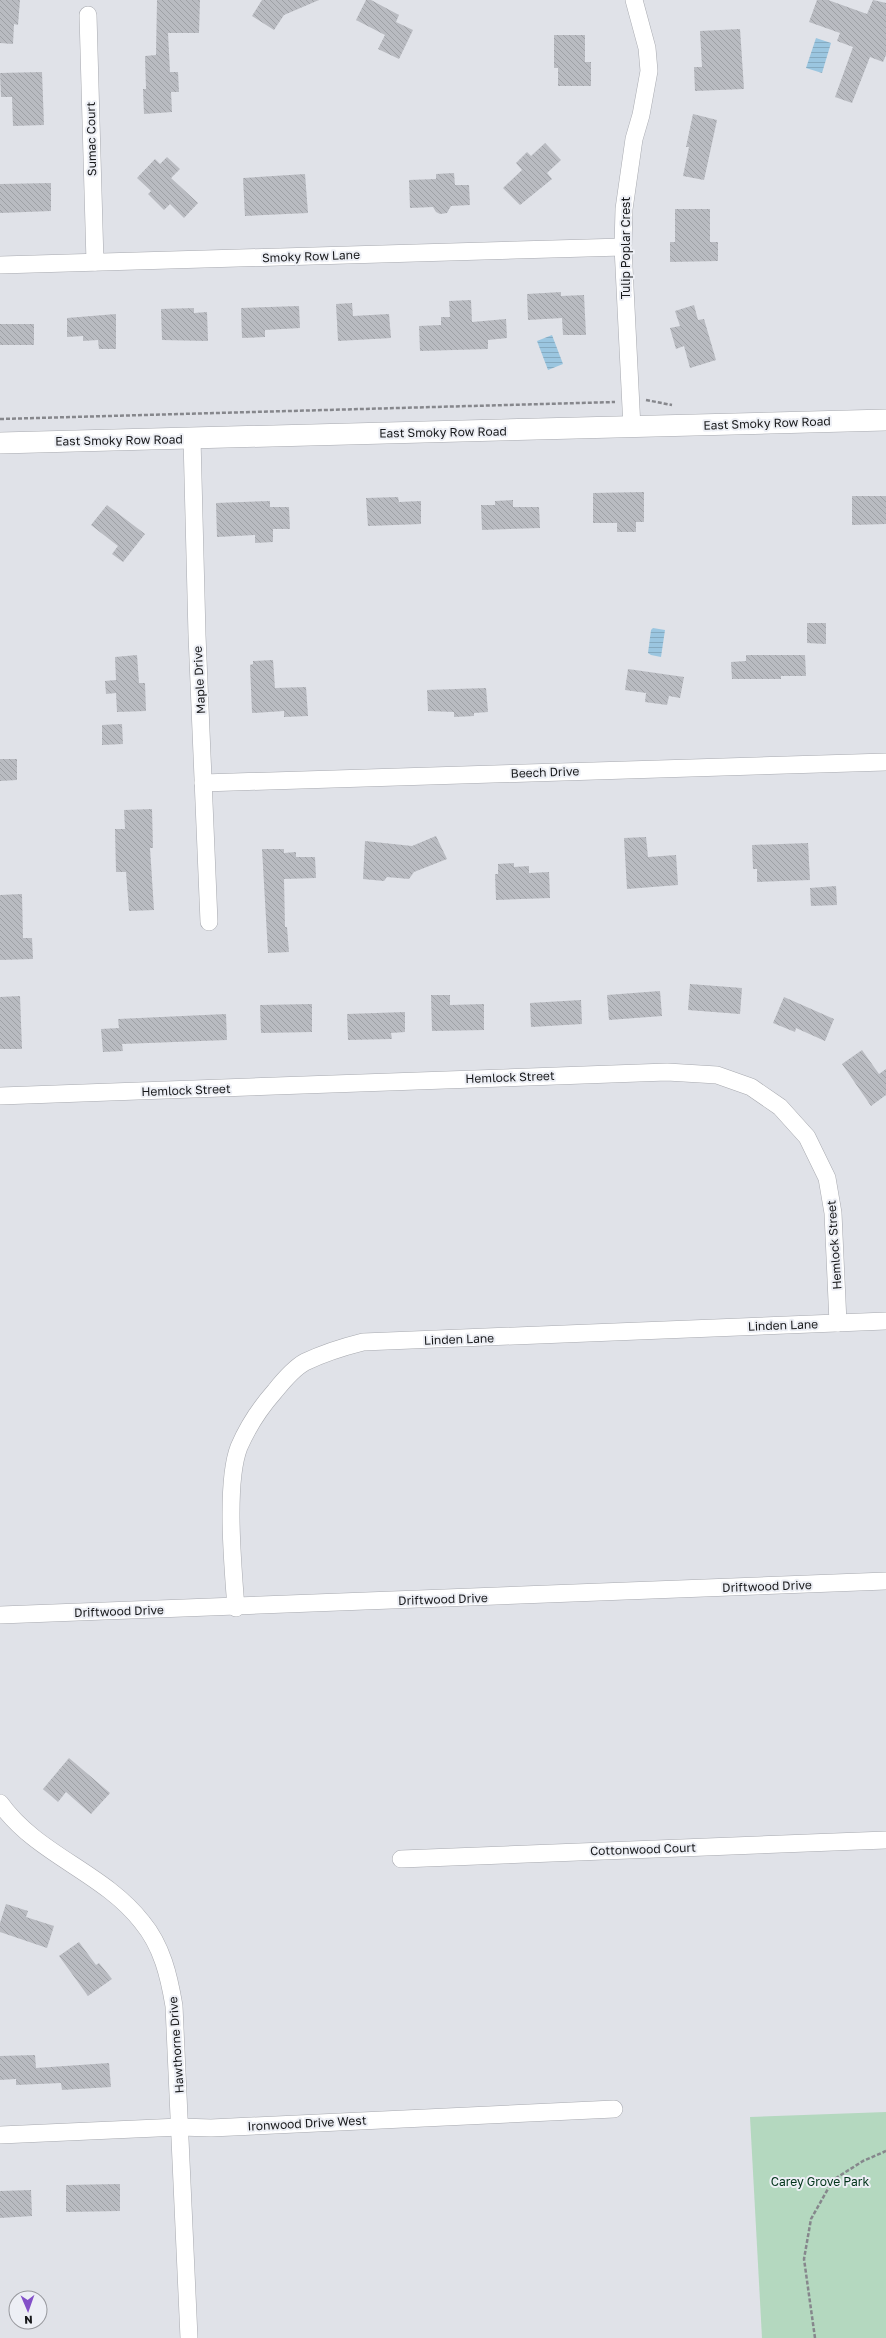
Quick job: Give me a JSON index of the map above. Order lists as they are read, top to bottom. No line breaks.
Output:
{"streets":{"street":["Sumac Court","Tulip Poplar Crest","Smoky Row Lane","East Smoky Row Road","Maple Drive","Beech Drive","Hemlock Street","Linden Lane","Driftwood Drive","Cottonwood Court","Hawthorne Drive","Ironwood Drive West"]},"crossings":[["Sumac Court","Smoky Row Lane"],["Tulip Poplar Crest","Smoky Row Lane"],["Tulip Poplar Crest","East Smoky Row Road"],["East Smoky Row Road","Maple Drive"],["Maple Drive","Beech Drive"],["Hemlock Street","Linden Lane"],["Linden Lane","Driftwood Drive"],["Hawthorne Drive","Ironwood Drive West"]],"parks":["Carey Grove Park"],"north":"bottom"}
